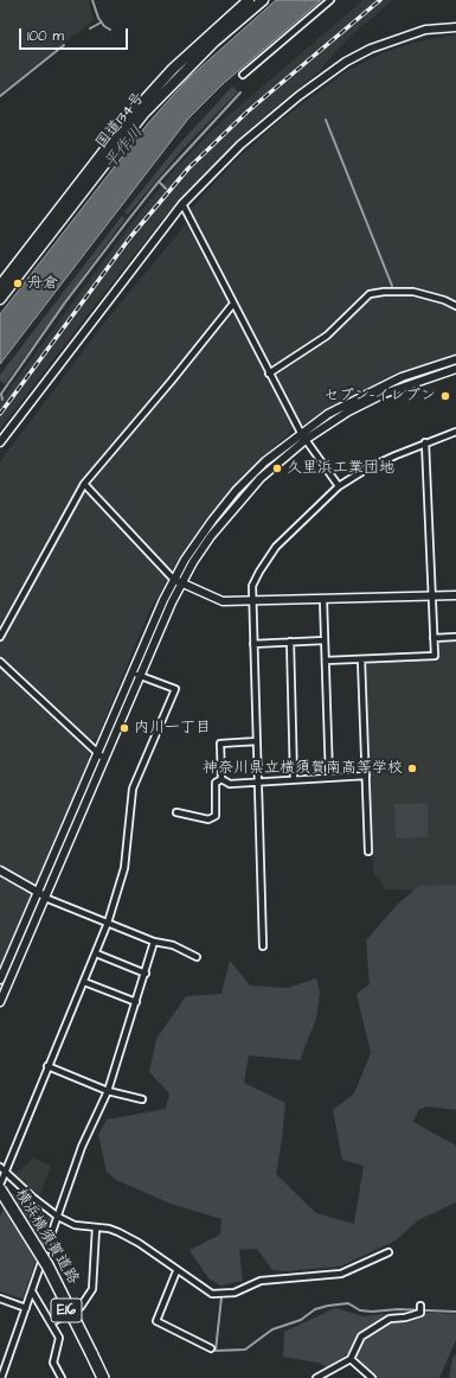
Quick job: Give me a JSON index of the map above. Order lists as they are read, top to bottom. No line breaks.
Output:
{"streets":{"highway":["国道134号","横浜横須賀道路","E16"]},"water":["平作川"],"places":["舟倉","セブン-イレブン","久里浜工業団地","内川一丁目","神奈川県立横須賀南高等学校"],"scale_bar":"100 m"}
